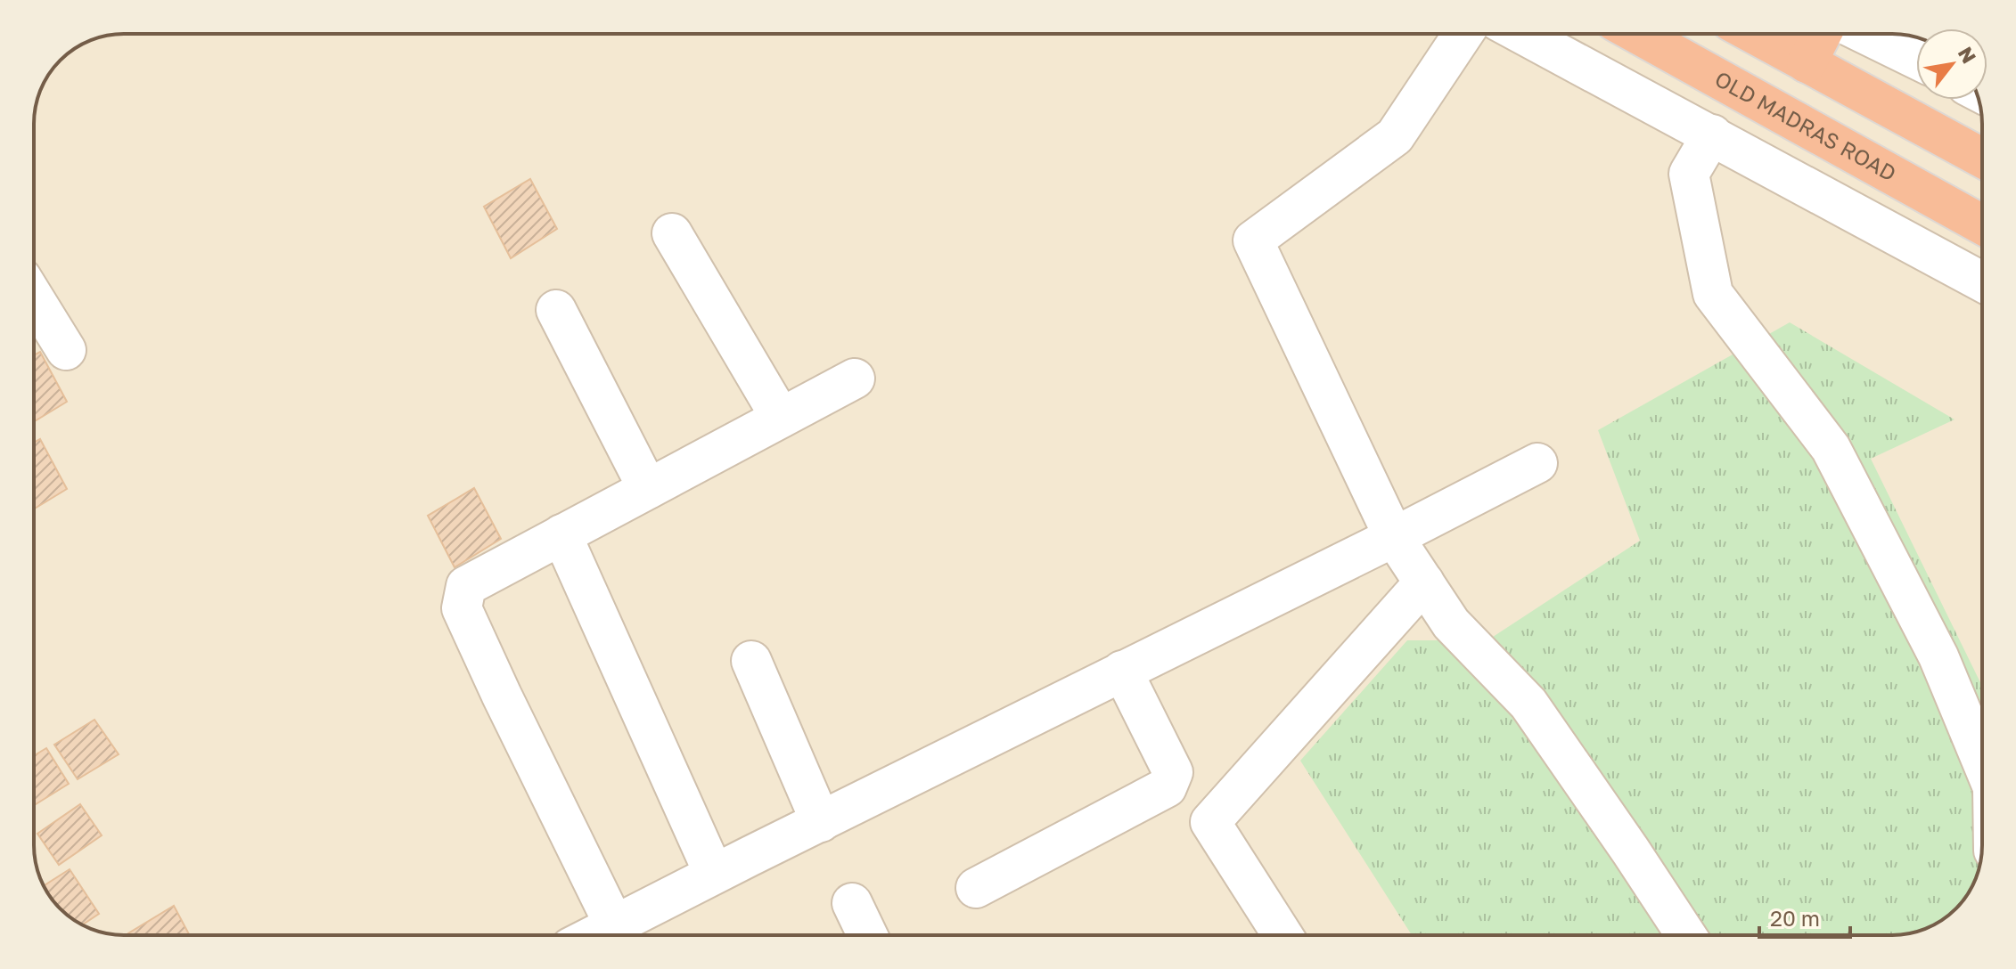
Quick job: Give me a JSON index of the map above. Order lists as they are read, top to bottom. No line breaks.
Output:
{"streets":{"highway":["OLD MADRAS ROAD"]},"scale_bar":"20 m","north":"top right"}
